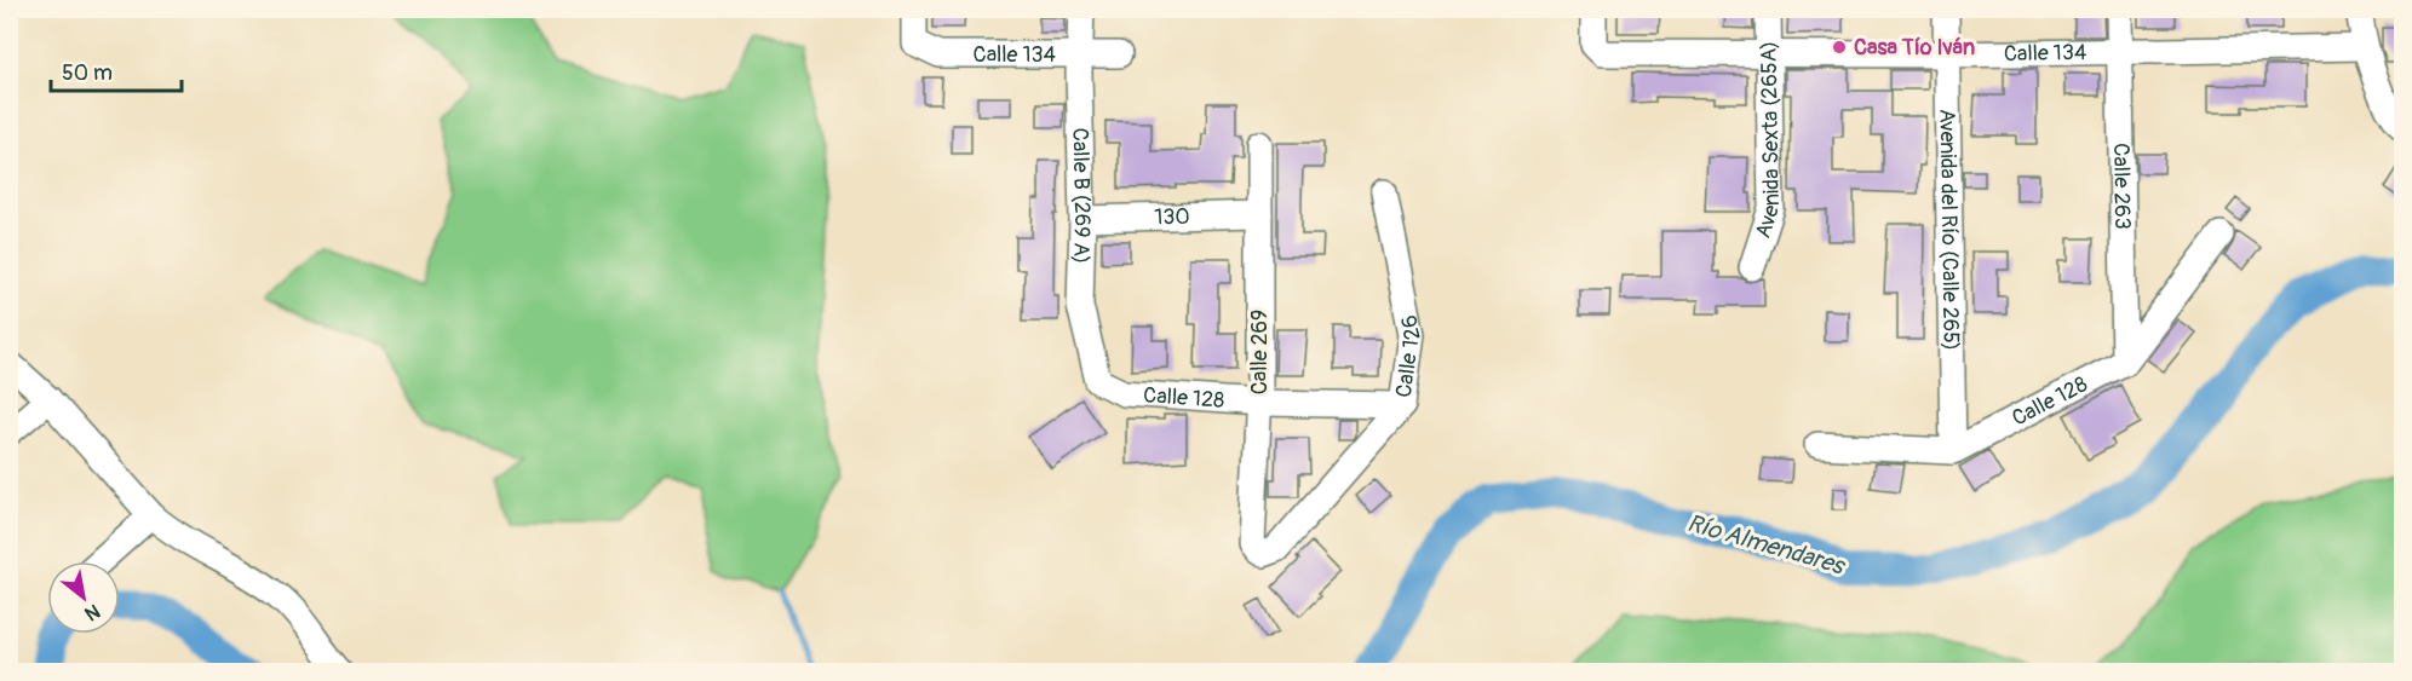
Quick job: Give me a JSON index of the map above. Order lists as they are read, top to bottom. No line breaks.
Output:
{"streets":{"street":["Calle 134","Avenida Sexta (265A)","Calle 263","Calle B (269 A)","130","Avenida del Río (Calle 265)","Calle 269","Calle 126","Calle 128"]},"crossings":[["Calle 134","Avenida Sexta (265A)"],["Calle 134","Calle 263"],["Calle 134","Calle B (269 A)"],["Calle 134","Avenida del Río (Calle 265)"],["Calle 263","Calle 128"],["Calle B (269 A)","130"],["Calle B (269 A)","Calle 128"],["130","Calle 269"],["Avenida del Río (Calle 265)","Calle 128"],["Calle 269","Calle 126"],["Calle 269","Calle 128"],["Calle 126","Calle 128"]],"water":["Río Almendares"],"places":["Casa Tío Iván"],"scale_bar":"50 m","north":"bottom right"}
